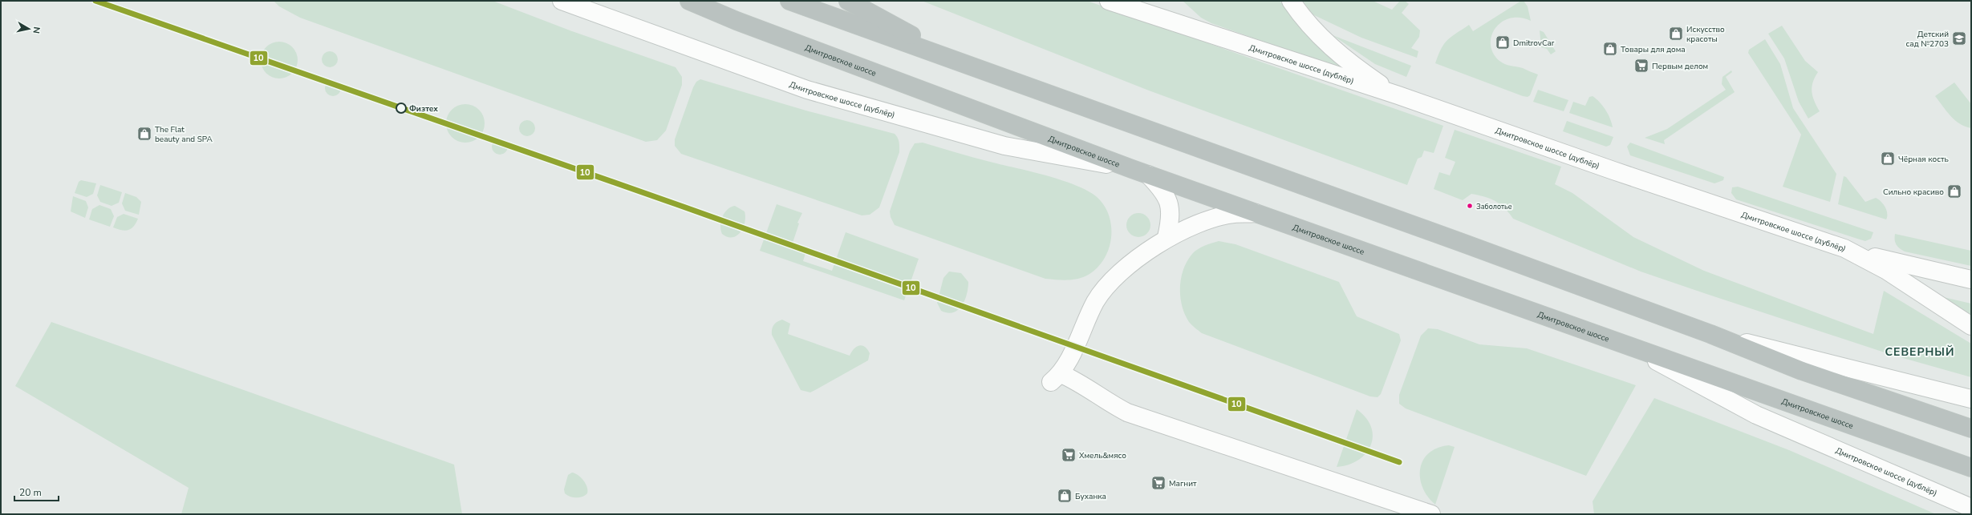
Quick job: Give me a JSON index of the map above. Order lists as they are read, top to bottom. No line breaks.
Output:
{"streets":{"highway":["Дмитровское шоссе"],"street":["Дмитровское шоссе (дублёр)"]},"crossings":[["Дмитровское шоссе","Дмитровское шоссе (дублёр)"]],"districts":["СЕВЕРНЫЙ"],"places":{"shop":["Искусство красоты","DmitrovCar","Товары для дома","The Flat beauty and SPA","Чёрная кость","Сильно красиво","Буханка"],"school or university":["Детский сад №2703"],"supermarket":["Первым делом","Хмель&мясо","Магнит"],"other":["Физтех","Заболотье"]},"lines":["transit line 10"],"scale_bar":"20 m","north":"right"}
